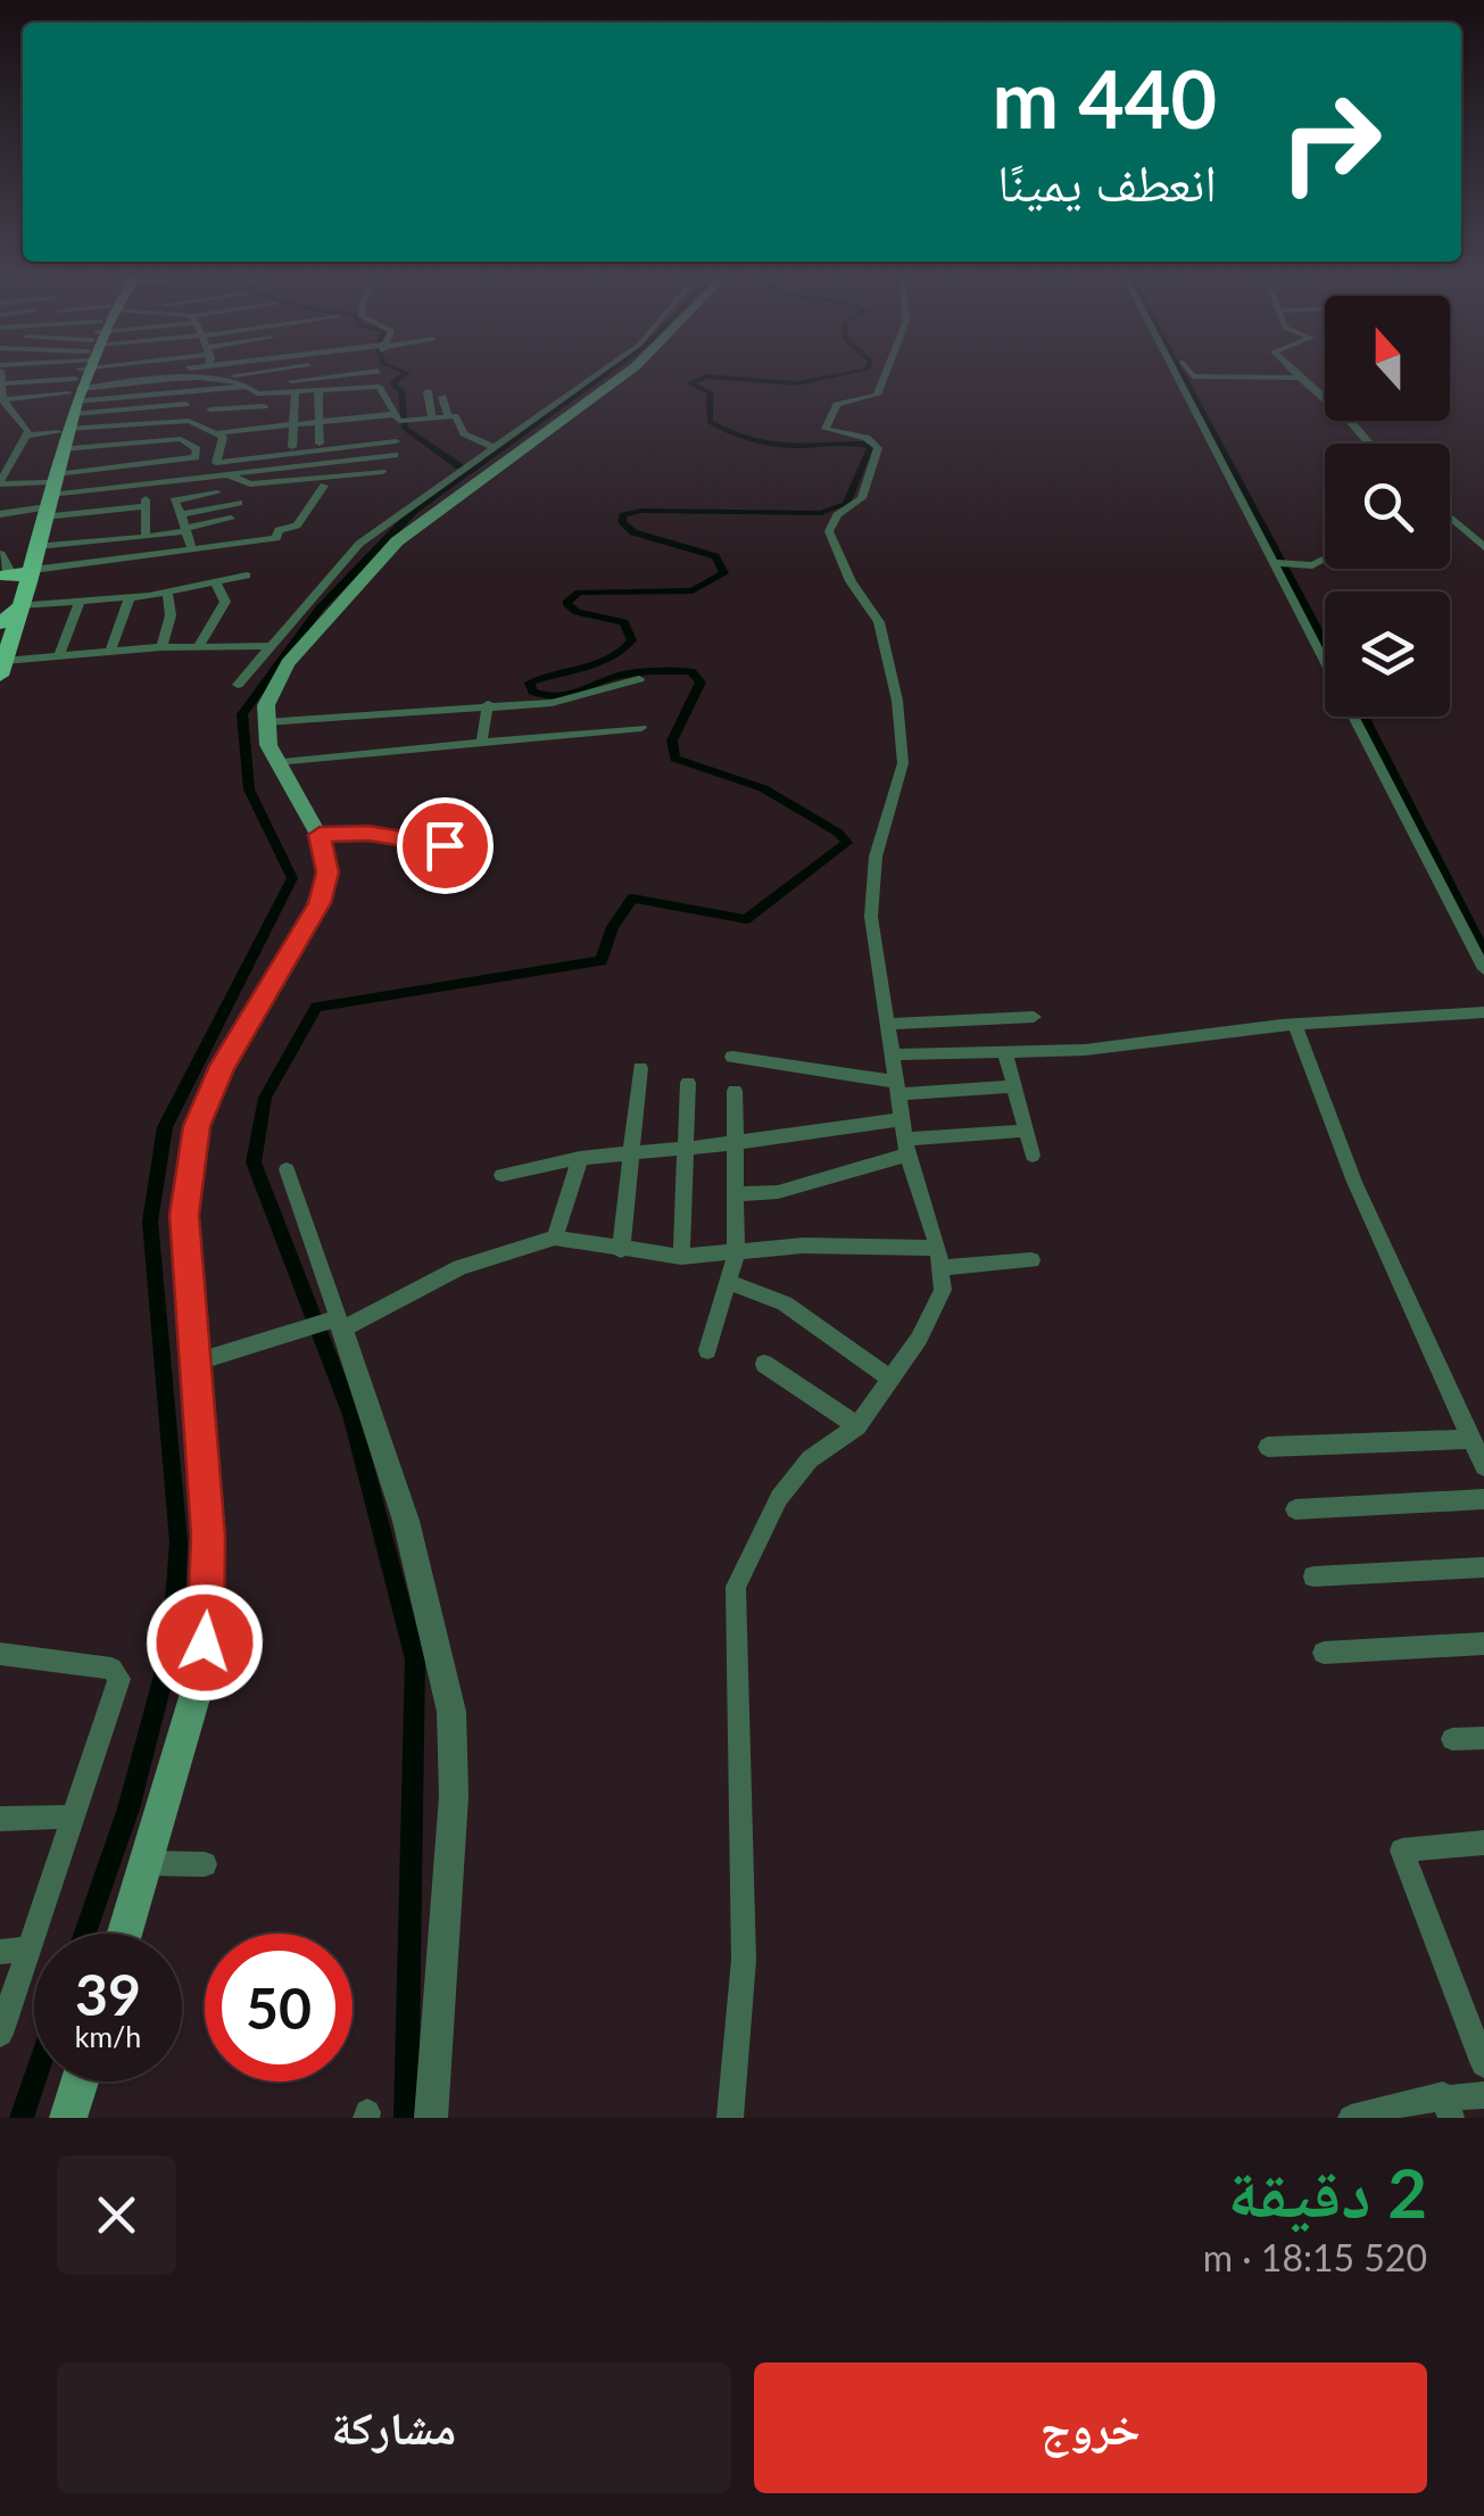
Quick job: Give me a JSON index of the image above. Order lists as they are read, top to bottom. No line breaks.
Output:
{"north":"top","page":{"turn":["440 m","انعطف يمينًا"],"speed":"39 km/h","limit":"50","heading":["2 دقيقة","520 m · 18:15"],"buttons":["خروج","مشاركة"]}}
